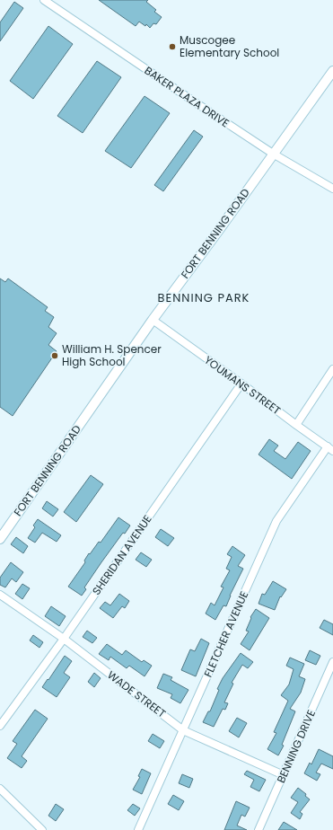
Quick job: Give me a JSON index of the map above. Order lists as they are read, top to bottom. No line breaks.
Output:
{"streets":{"street":["BAKER PLAZA DRIVE","FORT BENNING ROAD","YOUMANS STREET","SHERIDAN AVENUE","FLETCHER AVENUE","WADE STREET","BENNING DRIVE"]},"crossings":[["BAKER PLAZA DRIVE","FORT BENNING ROAD"],["FORT BENNING ROAD","YOUMANS STREET"],["YOUMANS STREET","SHERIDAN AVENUE"],["YOUMANS STREET","FLETCHER AVENUE"],["SHERIDAN AVENUE","WADE STREET"],["FLETCHER AVENUE","WADE STREET"],["WADE STREET","BENNING DRIVE"]],"districts":["BENNING PARK"],"places":["Muscogee Elementary School","William H. Spencer High School"]}
